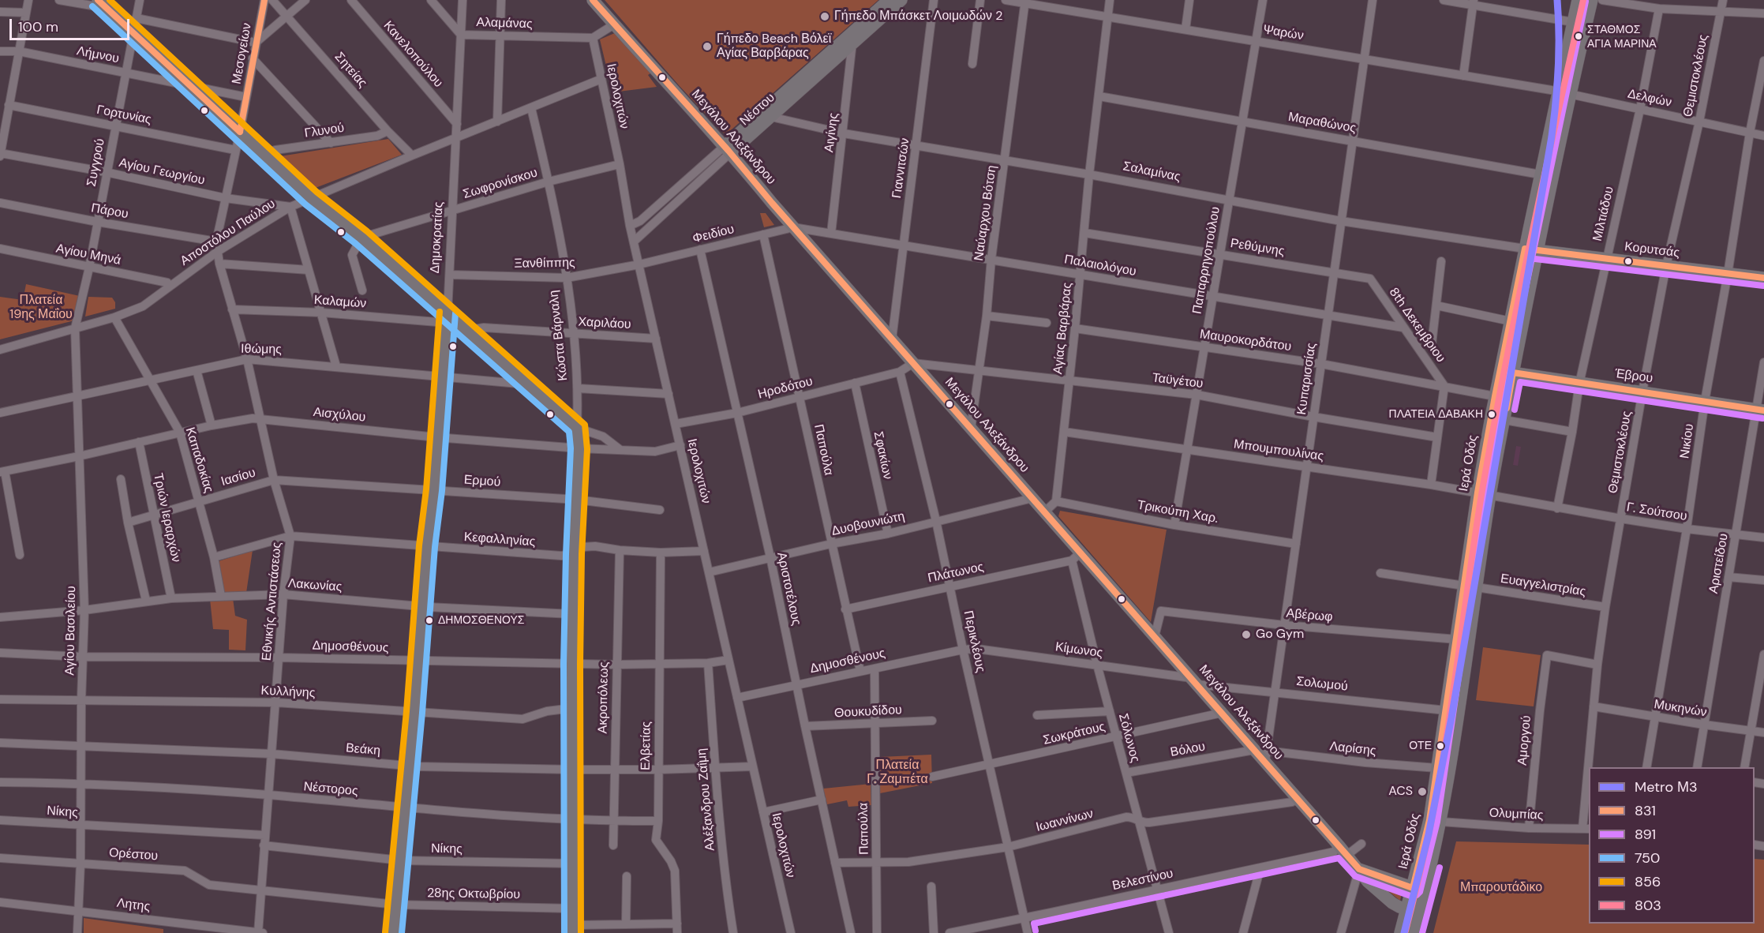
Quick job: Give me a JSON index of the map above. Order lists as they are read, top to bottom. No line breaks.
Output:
{"streets":{"street":["Αλαμάνας","Ψαρών","Μεσογείων","Κανελοπούλου","Λήμνου","Σητείας","Θεμιστοκλέους","Ιερολοχιτών","Δελφών","Νέστου","Γορτυνίας","Μαραθώνος","Γλυνού","Αιγίνης","Μεγάλου Αλεξάνδρου","Συγγρού","Γιαννιτσών","Αγίου Γεωργίου","Σαλαμίνας","Σωφρονίσκου","Πάρου","Ναύαρχου Βότση","Μιλτιάδου","Αποστόλου Παύλου","Φειδίου","Δημοκρατίας","Ρεθύμνης","Κορυτσάς","Αγίου Μηνά","Παπαρρηγοπούλου","Ξανθίππης","Παλαιολόγου","Καλαμών","Χαριλάου","8th Δεκεμβριου","Αγίας Βαρβάρας","Κώστα Βάρναλη","Μαυροκορδάτου","Ιθώμης","Έβρου","Κυπαρισσίας","Ταϋγέτου","Ηροδότου","Αισχύλου","Νικίου","Παπούλα","Μπουμπουλίνας","Σφακίων","Καπαδοκίας","Ιερά Οδός","Ιασίου","Ερμού","Τρικούπη Χαρ.","Γ. Σούτσου","Τριών Ιεραρχών","Δυοβουνιώτη","Κεφαλληνίας","Αριστείδου","Πλάτωνος","Λακωνίας","Ευαγγελιστρίας","Αριστοτέλους","Εθνικής Αντιστάσεως","Αβέρωφ","Αγίου Βασιλείου","Περικλέους","Δημοσθένους","Κίμωνος","Σολωμού","Κυλλήνης","Ακροπόλεως","Μυκηνών","Θουκυδίδου","Σωκράτους","Σόλωνος","Αμοργού","Ελβετίας","Λαρίσης","Βεάκη","Βόλου","Νέστορος","Αλέξανδρου Ζαΐμη","Νίκης","Ολυμπίας","Ιωαννίνων","Ορέστου","Βελεστίνου","28ης Οκτωβρίου","Λητης"]},"crossings":[["Αλαμάνας","Ιερολοχιτών"],["Αλαμάνας","Δημοκρατίας"],["Ψαρών","Δελφών"],["Ψαρών","Ναύαρχου Βότση"],["Ψαρών","Παπαρρηγοπούλου"],["Ψαρών","Αγίας Βαρβάρας"],["Ψαρών","Κυπαρισσίας"],["Ψαρών","Ιερά Οδός"],["Μεσογείων","Λήμνου"],["Μεσογείων","Γορτυνίας"],["Μεσογείων","Αγίου Γεωργίου"],["Μεσογείων","Πάρου"],["Μεσογείων","Αποστόλου Παύλου"],["Μεσογείων","Εθνικής Αντιστάσεως"],["Κανελοπούλου","Δημοκρατίας"],["Λήμνου","Συγγρού"],["Σητείας","Γλυνού"],["Σητείας","Αποστόλου Παύλου"],["Θεμιστοκλέους","Δελφών"],["Θεμιστοκλέους","Κορυτσάς"],["Θεμιστοκλέους","Έβρου"],["Θεμιστοκλέους","Γ. Σούτσου"],["Θεμιστοκλέους","Ευαγγελιστρίας"],["Θεμιστοκλέους","Μυκηνών"],["Θεμιστοκλέους","Αμοργού"],["Θεμιστοκλέους","Ολυμπίας"],["Ιερολοχιτών","Νέστου"],["Ιερολοχιτών","Σωφρονίσκου"],["Ιερολοχιτών","Αποστόλου Παύλου"],["Ιερολοχιτών","Φειδίου"],["Ιερολοχιτών","Ξανθίππης"],["Ιερολοχιτών","Χαριλάου"],["Ιερολοχιτών","Ηροδότου"],["Ιερολοχιτών","Αισχύλου"],["Ιερολοχιτών","Δυοβουνιώτη"],["Ιερολοχιτών","Κεφαλληνίας"],["Ιερολοχιτών","Δημοσθένους"],["Ιερολοχιτών","Βεάκη"],["Δελφών","Μιλτιάδου"],["Δελφών","Νικίου"],["Δελφών","Ιερά Οδός"],["Νέστου","Αιγίνης"],["Νέστου","Μεγάλου Αλεξάνδρου"],["Νέστου","Σαλαμίνας"],["Γορτυνίας","Συγγρού"],["Μαραθώνος","Παπαρρηγοπούλου"],["Μαραθώνος","Αγίας Βαρβάρας"],["Μαραθώνος","Κυπαρισσίας"],["Μαραθώνος","Ιερά Οδός"],["Αιγίνης","Σαλαμίνας"],["Αιγίνης","Παλαιολόγου"],["Μεγάλου Αλεξάνδρου","Γιαννιτσών"],["Μεγάλου Αλεξάνδρου","Ναύαρχου Βότση"],["Μεγάλου Αλεξάνδρου","Φειδίου"],["Μεγάλου Αλεξάνδρου","Παλαιολόγου"],["Μεγάλου Αλεξάνδρου","Κυπαρισσίας"],["Μεγάλου Αλεξάνδρου","Ταϋγέτου"],["Μεγάλου Αλεξάνδρου","Ιερά Οδός"],["Μεγάλου Αλεξάνδρου","Δυοβουνιώτη"],["Μεγάλου Αλεξάνδρου","Πλάτωνος"],["Μεγάλου Αλεξάνδρου","Αβέρωφ"],["Μεγάλου Αλεξάνδρου","Κίμωνος"],["Μεγάλου Αλεξάνδρου","Σολωμού"],["Μεγάλου Αλεξάνδρου","Σωκράτους"],["Μεγάλου Αλεξάνδρου","Σόλωνος"],["Μεγάλου Αλεξάνδρου","Λαρίσης"],["Μεγάλου Αλεξάνδρου","Βόλου"],["Μεγάλου Αλεξάνδρου","Ιωαννίνων"],["Μεγάλου Αλεξάνδρου","Βελεστίνου"],["Συγγρού","Αγίου Γεωργίου"],["Συγγρού","Πάρου"],["Συγγρού","Αποστόλου Παύλου"],["Συγγρού","Αγίου Μηνά"],["Συγγρού","Αγίου Βασιλείου"],["Γιαννιτσών","Σαλαμίνας"],["Γιαννιτσών","Παλαιολόγου"],["Αγίου Γεωργίου","Αποστόλου Παύλου"],["Σαλαμίνας","Ναύαρχου Βότση"],["Σαλαμίνας","Κορυτσάς"],["Σαλαμίνας","Παπαρρηγοπούλου"],["Σαλαμίνας","Αγίας Βαρβάρας"],["Σαλαμίνας","Κυπαρισσίας"],["Σαλαμίνας","Ιερά Οδός"],["Σωφρονίσκου","Δημοκρατίας"],["Σωφρονίσκου","Κώστα Βάρναλη"],["Ναύαρχου Βότση","Παλαιολόγου"],["Ναύαρχου Βότση","Ταϋγέτου"],["Μιλτιάδου","Κορυτσάς"],["Μιλτιάδου","Έβρου"],["Μιλτιάδου","Γ. Σούτσου"],["Αποστόλου Παύλου","Δημοκρατίας"],["Αποστόλου Παύλου","Αγίου Μηνά"],["Αποστόλου Παύλου","Κώστα Βάρναλη"],["Αποστόλου Παύλου","Καπαδοκίας"],["Αποστόλου Παύλου","Εθνικής Αντιστάσεως"],["Αποστόλου Παύλου","Αγίου Βασιλείου"],["Φειδίου","Ξανθίππης"],["Φειδίου","Παλαιολόγου"],["Φειδίου","Παπούλα"],["Φειδίου","Αριστοτέλους"],["Δημοκρατίας","Ξανθίππης"],["Δημοκρατίας","Καλαμών"],["Δημοκρατίας","Ιθώμης"],["Δημοκρατίας","Αισχύλου"],["Δημοκρατίας","Ερμού"],["Δημοκρατίας","Κεφαλληνίας"],["Δημοκρατίας","Λακωνίας"],["Δημοκρατίας","Δημοσθένους"],["Δημοκρατίας","Κυλλήνης"],["Δημοκρατίας","Βεάκη"],["Δημοκρατίας","Νέστορος"],["Δημοκρατίας","Νίκης"],["Δημοκρατίας","28ης Οκτωβρίου"],["Ρεθύμνης","Παπαρρηγοπούλου"],["Ρεθύμνης","8th Δεκεμβριου"],["Ρεθύμνης","Αγίας Βαρβάρας"],["Ρεθύμνης","Κυπαρισσίας"],["Κορυτσάς","Νικίου"],["Κορυτσάς","Ιερά Οδός"],["Παπαρρηγοπούλου","Παλαιολόγου"],["Παπαρρηγοπούλου","Μαυροκορδάτου"],["Παπαρρηγοπούλου","Ταϋγέτου"],["Παπαρρηγοπούλου","Μπουμπουλίνας"],["Παπαρρηγοπούλου","Τρικούπη Χαρ."],["Ξανθίππης","Κώστα Βάρναλη"],["Παλαιολόγου","8th Δεκεμβριου"],["Παλαιολόγου","Αγίας Βαρβάρας"],["Παλαιολόγου","Κυπαρισσίας"],["Καλαμών","Εθνικής Αντιστάσεως"],["Χαριλάου","Κώστα Βάρναλη"],["8th Δεκεμβριου","Μαυροκορδάτου"],["Αγίας Βαρβάρας","Μαυροκορδάτου"],["Αγίας Βαρβάρας","Ταϋγέτου"],["Αγίας Βαρβάρας","Μπουμπουλίνας"],["Αγίας Βαρβάρας","Τρικούπη Χαρ."],["Κώστα Βάρναλη","Αισχύλου"],["Κώστα Βάρναλη","Ερμού"],["Κώστα Βάρναλη","Κεφαλληνίας"],["Κώστα Βάρναλη","Λακωνίας"],["Κώστα Βάρναλη","Δημοσθένους"],["Κώστα Βάρναλη","Κυλλήνης"],["Κώστα Βάρναλη","Βεάκη"],["Κώστα Βάρναλη","Νέστορος"],["Κώστα Βάρναλη","Νίκης"],["Κώστα Βάρναλη","28ης Οκτωβρίου"],["Μαυροκορδάτου","Κυπαρισσίας"],["Μαυροκορδάτου","Ιερά Οδός"],["Ιθώμης","Καπαδοκίας"],["Ιθώμης","Εθνικής Αντιστάσεως"],["Ιθώμης","Αγίου Βασιλείου"],["Έβρου","Νικίου"],["Έβρου","Ιερά Οδός"],["Έβρου","Αριστείδου"],["Κυπαρισσίας","Ταϋγέτου"],["Κυπαρισσίας","Μπουμπουλίνας"],["Κυπαρισσίας","Τρικούπη Χαρ."],["Κυπαρισσίας","Αβέρωφ"],["Κυπαρισσίας","Σολωμού"],["Κυπαρισσίας","Λαρίσης"],["Κυπαρισσίας","Βόλου"],["Ηροδότου","Παπούλα"],["Ηροδότου","Σφακίων"],["Ηροδότου","Αριστοτέλους"],["Ηροδότου","Περικλέους"],["Αισχύλου","Καπαδοκίας"],["Αισχύλου","Τριών Ιεραρχών"],["Αισχύλου","Εθνικής Αντιστάσεως"],["Αισχύλου","Αγίου Βασιλείου"],["Νικίου","Γ. Σούτσου"],["Νικίου","Μυκηνών"],["Παπούλα","Δυοβουνιώτη"],["Παπούλα","Πλάτωνος"],["Παπούλα","Δημοσθένους"],["Παπούλα","Θουκυδίδου"],["Παπούλα","Ιωαννίνων"],["Μπουμπουλίνας","Ιερά Οδός"],["Μπουμπουλίνας","Γ. Σούτσου"],["Σφακίων","Δυοβουνιώτη"],["Καπαδοκίας","Ιασίου"],["Καπαδοκίας","Κεφαλληνίας"],["Καπαδοκίας","Λακωνίας"],["Ιερά Οδός","Γ. Σούτσου"],["Ιερά Οδός","Ευαγγελιστρίας"],["Ιερά Οδός","Αβέρωφ"],["Ιερά Οδός","Σολωμού"],["Ιερά Οδός","Λαρίσης"],["Ιερά Οδός","Ολυμπίας"],["Ιασίου","Ερμού"],["Ιασίου","Τριών Ιεραρχών"],["Ιασίου","Εθνικής Αντιστάσεως"],["Ερμού","Εθνικής Αντιστάσεως"],["Γ. Σούτσου","Αριστείδου"],["Τριών Ιεραρχών","Λακωνίας"],["Δυοβουνιώτη","Αριστοτέλους"],["Δυοβουνιώτη","Περικλέους"],["Κεφαλληνίας","Εθνικής Αντιστάσεως"],["Κεφαλληνίας","Ακροπόλεως"],["Κεφαλληνίας","Ελβετίας"],["Αριστείδου","Μυκηνών"],["Πλάτωνος","Περικλέους"],["Πλάτωνος","Σόλωνος"],["Λακωνίας","Εθνικής Αντιστάσεως"],["Λακωνίας","Αγίου Βασιλείου"],["Αριστοτέλους","Δημοσθένους"],["Αριστοτέλους","Θουκυδίδου"],["Αριστοτέλους","Ιωαννίνων"],["Εθνικής Αντιστάσεως","Δημοσθένους"],["Εθνικής Αντιστάσεως","Κυλλήνης"],["Εθνικής Αντιστάσεως","Βεάκη"],["Εθνικής Αντιστάσεως","Νέστορος"],["Εθνικής Αντιστάσεως","Νίκης"],["Εθνικής Αντιστάσεως","Ορέστου"],["Εθνικής Αντιστάσεως","28ης Οκτωβρίου"],["Εθνικής Αντιστάσεως","Λητης"],["Αγίου Βασιλείου","Δημοσθένους"],["Αγίου Βασιλείου","Κυλλήνης"],["Αγίου Βασιλείου","Βεάκη"],["Αγίου Βασιλείου","Νέστορος"],["Αγίου Βασιλείου","Νίκης"],["Αγίου Βασιλείου","Ορέστου"],["Αγίου Βασιλείου","Λητης"],["Περικλέους","Δημοσθένους"],["Περικλέους","Κίμωνος"],["Περικλέους","Σωκράτους"],["Περικλέους","Ιωαννίνων"],["Περικλέους","Βελεστίνου"],["Δημοσθένους","Κίμωνος"],["Δημοσθένους","Ακροπόλεως"],["Δημοσθένους","Ελβετίας"],["Δημοσθένους","Αλέξανδρου Ζαΐμη"],["Κίμωνος","Σολωμού"],["Κίμωνος","Σόλωνος"],["Ακροπόλεως","Βεάκη"],["Ακροπόλεως","Νέστορος"],["Σωκράτους","Σόλωνος"],["Σόλωνος","Βόλου"],["Σόλωνος","Ιωαννίνων"],["Σόλωνος","Βελεστίνου"],["Αμοργού","Ολυμπίας"],["Ελβετίας","Βεάκη"],["Ελβετίας","Νέστορος"],["Λαρίσης","Βόλου"],["Βεάκη","Αλέξανδρου Ζαΐμη"],["Ορέστου","28ης Οκτωβρίου"]],"parks":["Πλατεία 19ης Μαΐου","Πλατεία Γ. Ζαμπέτα","Μπαρουτάδικο"],"places":["Γήπεδο Μπάσκετ Λοιμωδών 2","ΣΤΑΘΜΟΣ ΑΓΙΑ ΜΑΡΙΝΑ","Γήπεδο Beach Βόλεϊ Αγίας Βαρβάρας","ΠΛΑΤΕΙΑ ΔΑΒΑΚΗ","ΔΗΜΟΣΘΕΝΟΥΣ","Go Gym","ΟΤΕ","ACS"],"lines":["metro line Μ3","transit line 831","transit line 856","transit line 803","transit line 891","transit line 750"],"legend":["Metro Μ3","831","891","750","856","803"],"scale_bar":"100 m"}
